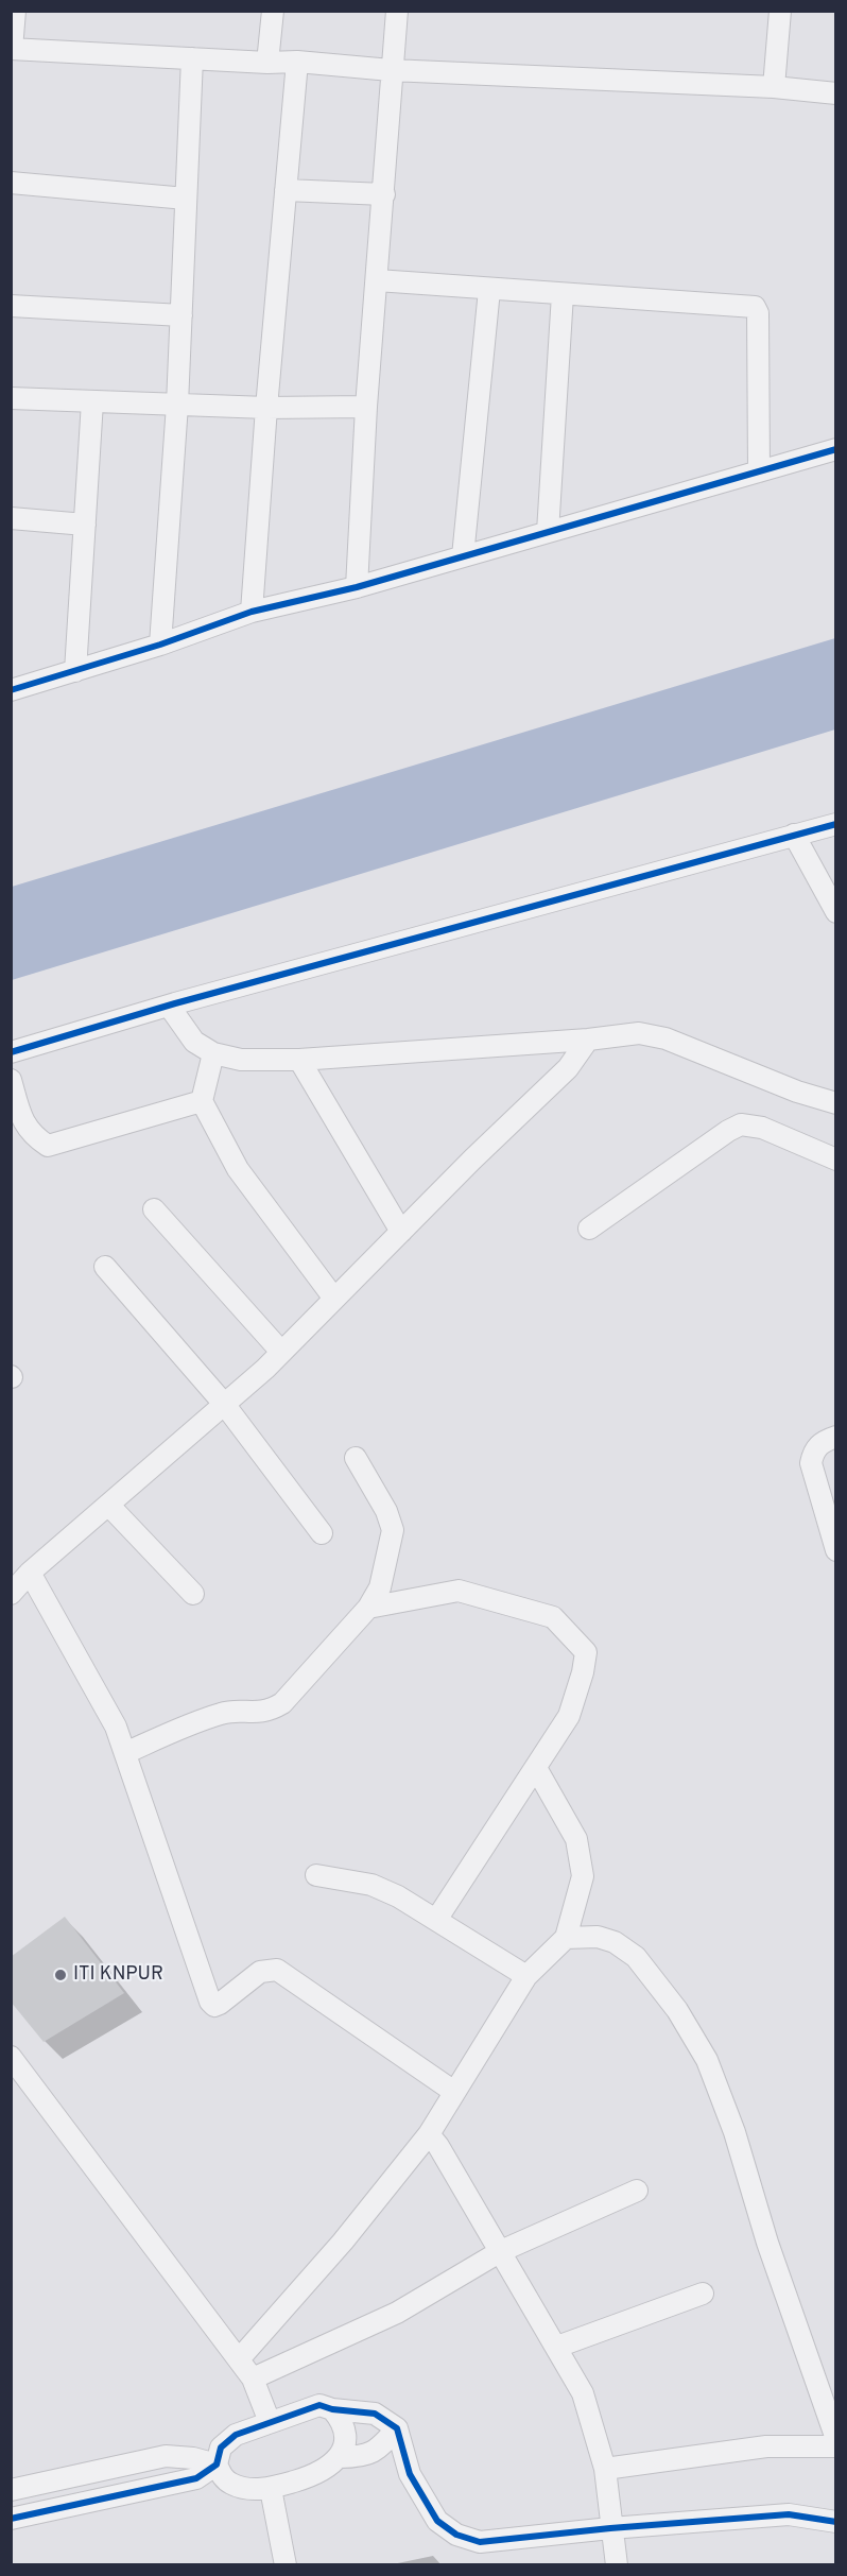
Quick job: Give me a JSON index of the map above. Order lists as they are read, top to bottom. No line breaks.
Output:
{"places":["ITI KNPUR"]}
